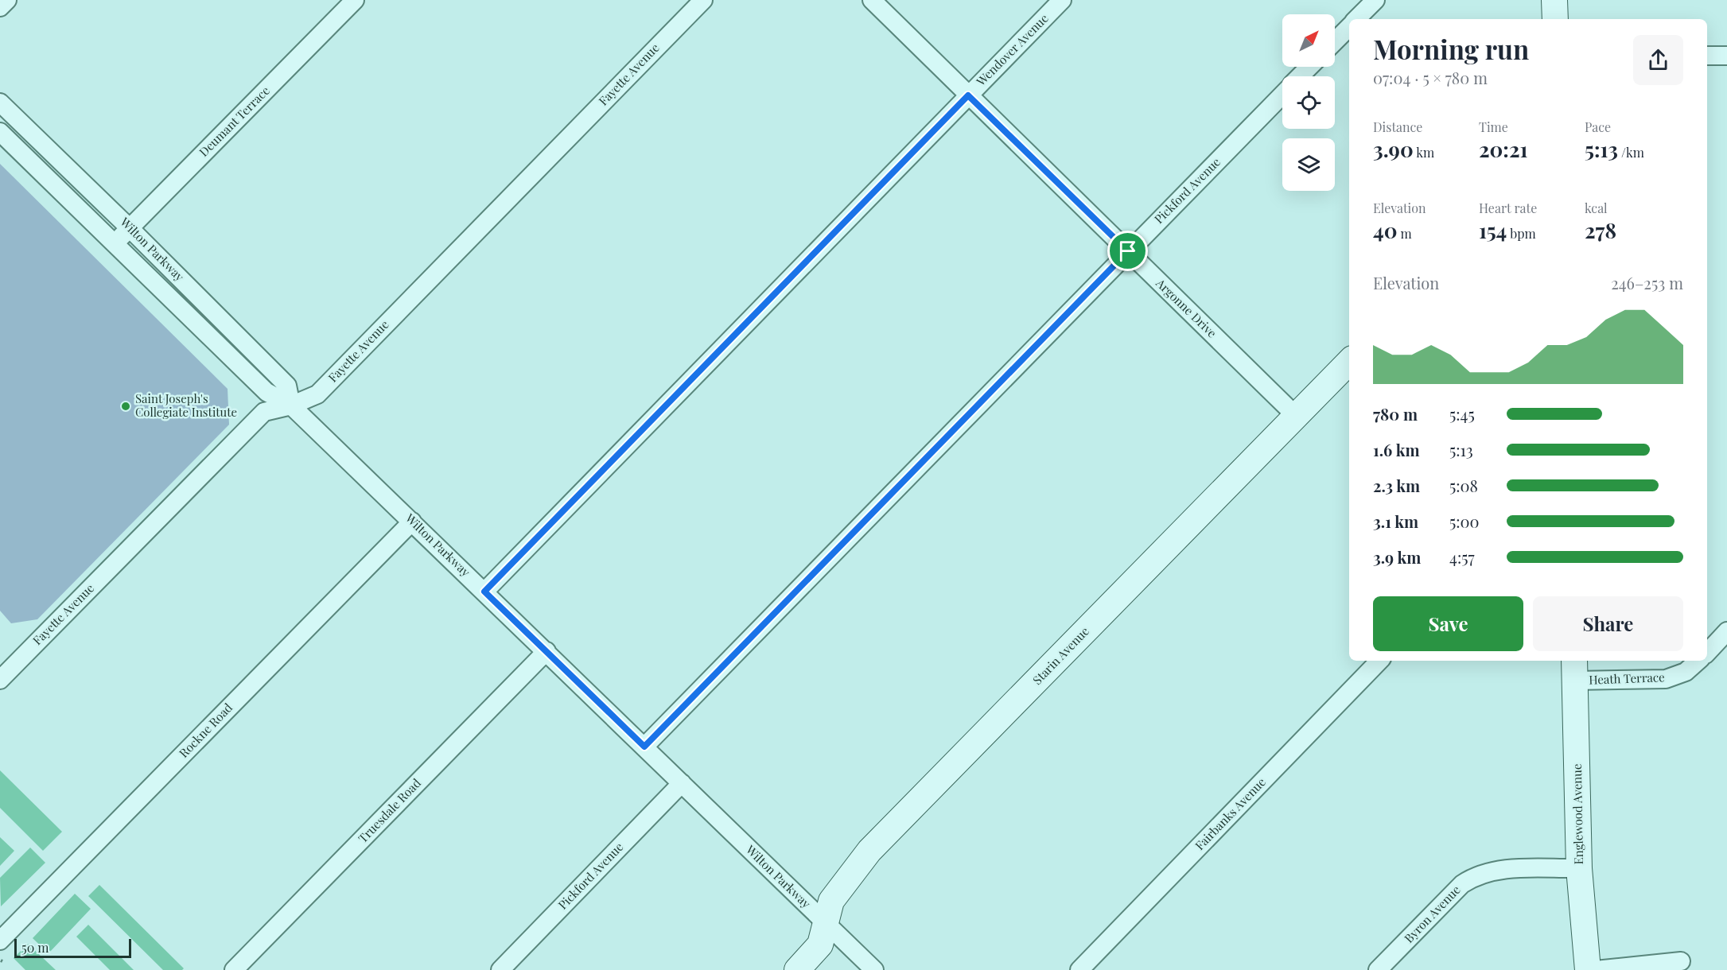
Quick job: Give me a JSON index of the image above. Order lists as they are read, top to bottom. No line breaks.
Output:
{"streets":{"street":["Wendover Avenue","Fayette Avenue","Deumant Terrace","Pickford Avenue","Wilton Parkway","Argonne Drive","Starin Avenue","Heath Terrace","Rockne Road","Truesdale Road","Fairbanks Avenue","Englewood Avenue","Byron Avenue"]},"crossings":[["Wendover Avenue","Wilton Parkway"],["Wendover Avenue","Argonne Drive"],["Fayette Avenue","Wilton Parkway"],["Deumant Terrace","Wilton Parkway"],["Pickford Avenue","Wilton Parkway"],["Pickford Avenue","Argonne Drive"],["Wilton Parkway","Starin Avenue"],["Wilton Parkway","Rockne Road"],["Wilton Parkway","Truesdale Road"],["Argonne Drive","Starin Avenue"],["Heath Terrace","Englewood Avenue"],["Englewood Avenue","Byron Avenue"]],"places":["Saint Joseph's Collegiate Institute"],"scale_bar":"50 m","north":"top right","page":{"heading":["Morning run","07:04 · 5 × 780 m"],"stats":[["Distance","3.90 km"],["Time","20:21"],["Pace","5:13 /km"],["Elevation","40 m"],["Heart rate","154 bpm"],["kcal","278"]],"chart":["Elevation","246–253 m"],"list":[{"name":"780 m","note":"5:45"},{"name":"1.6 km","note":"5:13"},{"name":"2.3 km","note":"5:08"},{"name":"3.1 km","note":"5:00"},{"name":"3.9 km","note":"4:57"}],"buttons":["Save","Share"],"scale":"50 m"}}
